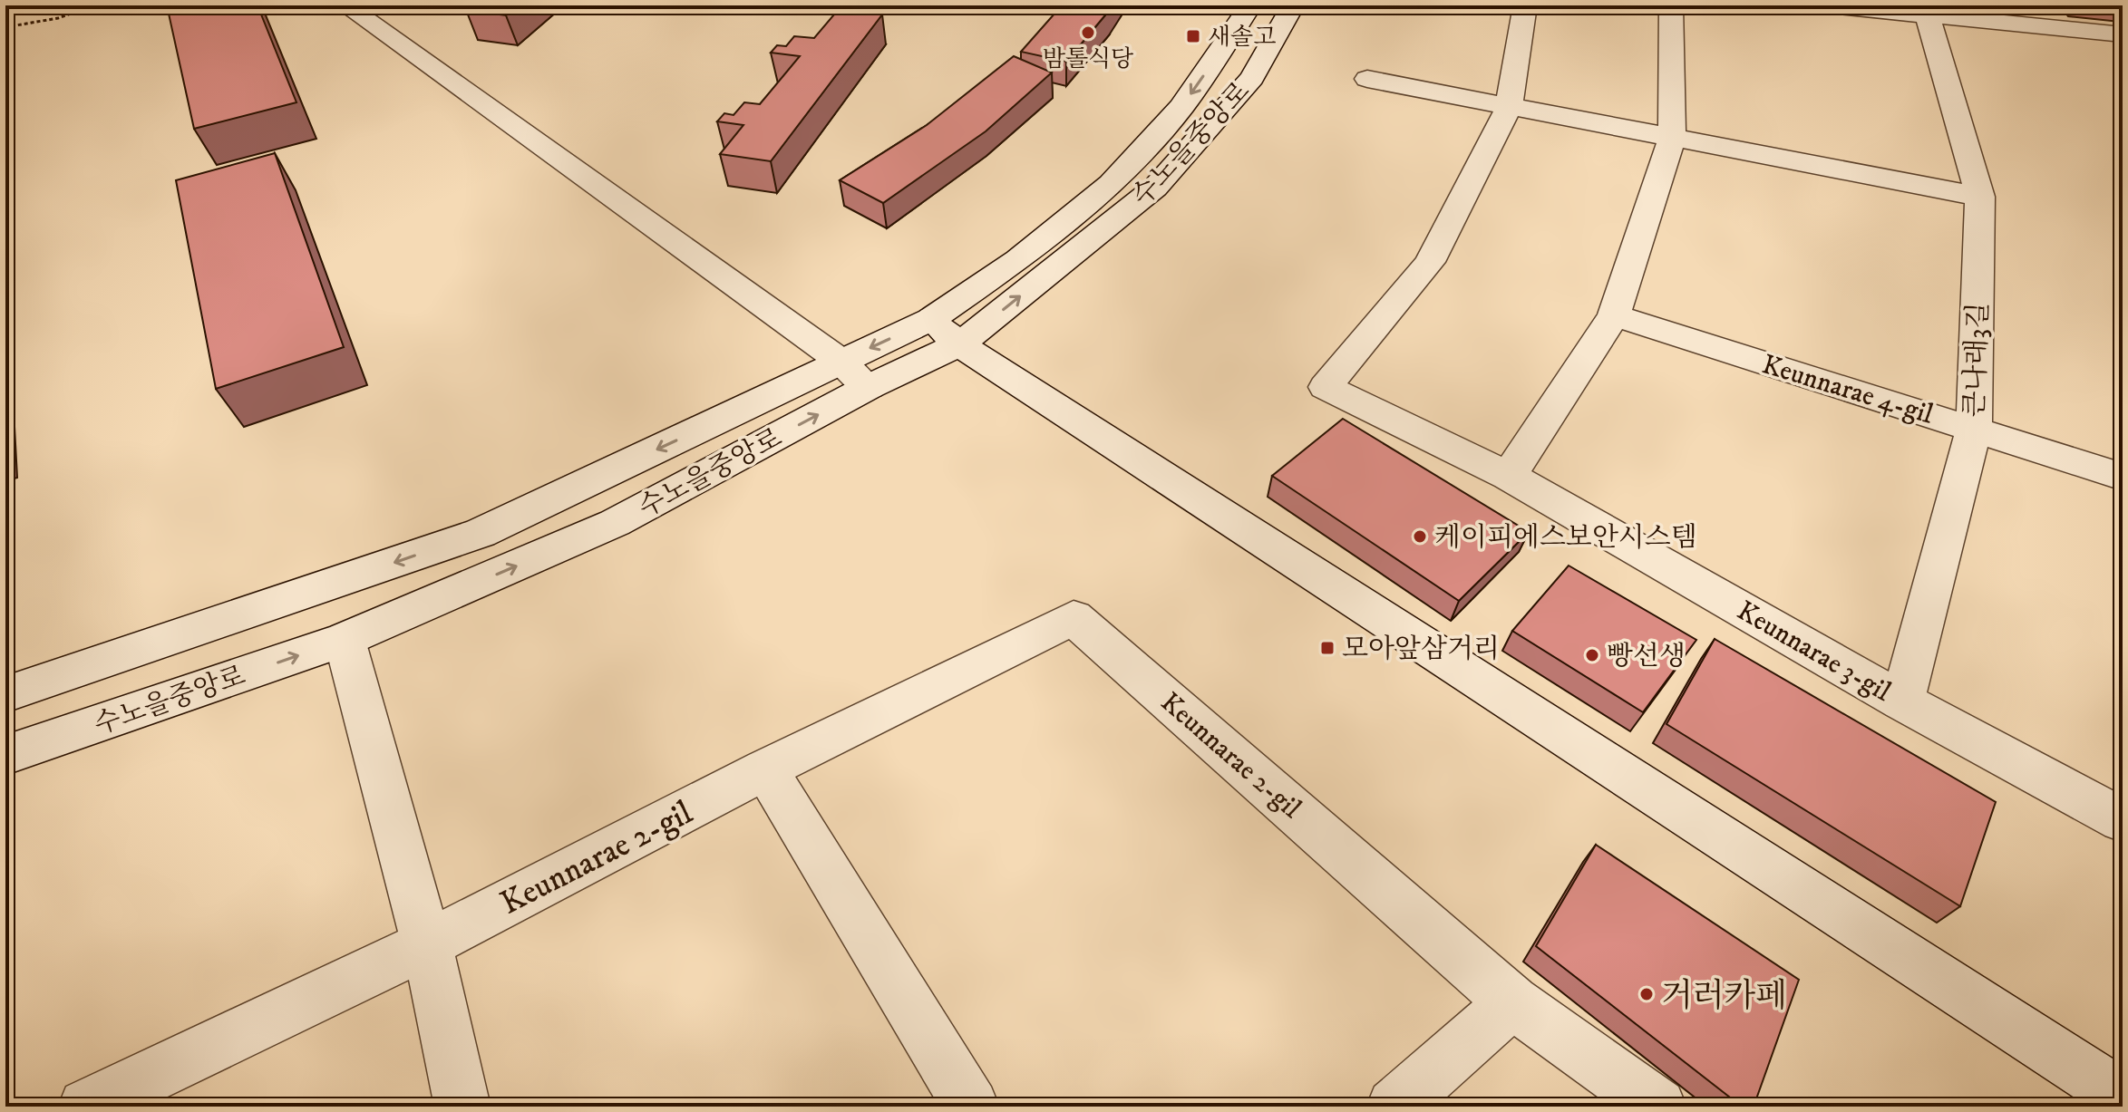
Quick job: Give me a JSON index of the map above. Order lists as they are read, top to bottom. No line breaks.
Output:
{"streets":{"street":["수노을중앙로","큰나래3길","Keunnarae 4-gil","Keunnarae 3-gil","Keunnarae 2-gil"]},"crossings":[["큰나래3길","Keunnarae 4-gil"],["큰나래3길","Keunnarae 3-gil"]],"places":{"other":["밤톨식당","케이피에스보안시스템","빵선생","거러카페"],"transit":["새솔고","모아앞삼거리"]}}
